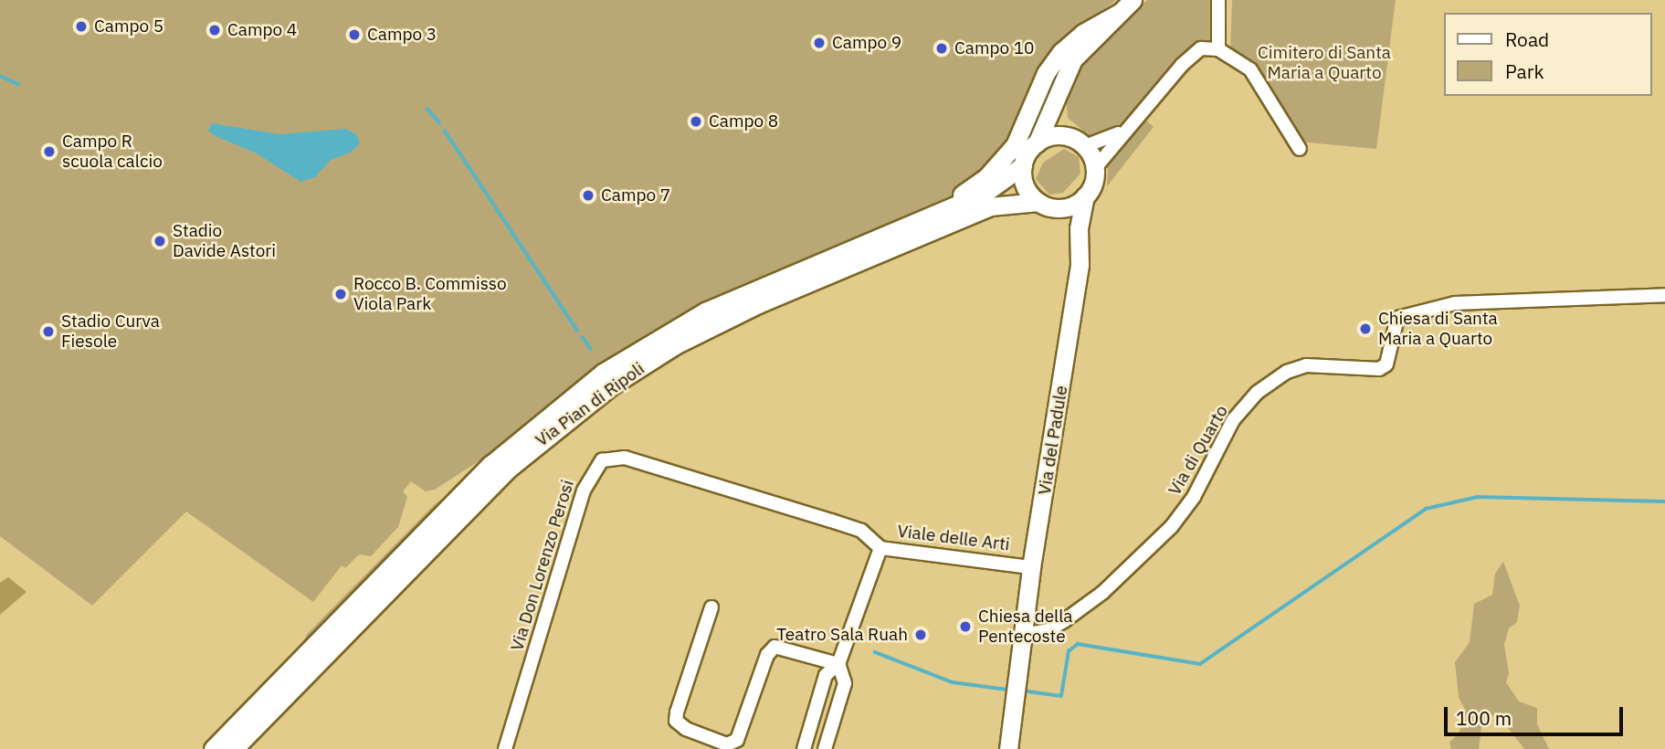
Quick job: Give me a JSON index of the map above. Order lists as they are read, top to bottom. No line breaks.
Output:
{"streets":{"main road":["Via Pian di Ripoli","Via del Padule"],"street":["Via di Quarto","Viale delle Arti","Via Don Lorenzo Perosi"]},"crossings":[["Via Pian di Ripoli","Via del Padule"],["Via del Padule","Via di Quarto"],["Via del Padule","Viale delle Arti"],["Viale delle Arti","Via Don Lorenzo Perosi"]],"parks":["Cimitero di Santa Maria a Quarto"],"places":["Campo 5","Campo 4","Campo 3","Campo 9","Campo 10","Campo 8","Campo R scuola calcio","Campo 7","Stadio Davide Astori","Rocco B. Commisso Viola Park","Chiesa di Santa Maria a Quarto","Stadio Curva Fiesole","Chiesa della Pentecoste","Teatro Sala Ruah"],"legend":["Road","Park"],"scale_bar":"100 m"}
